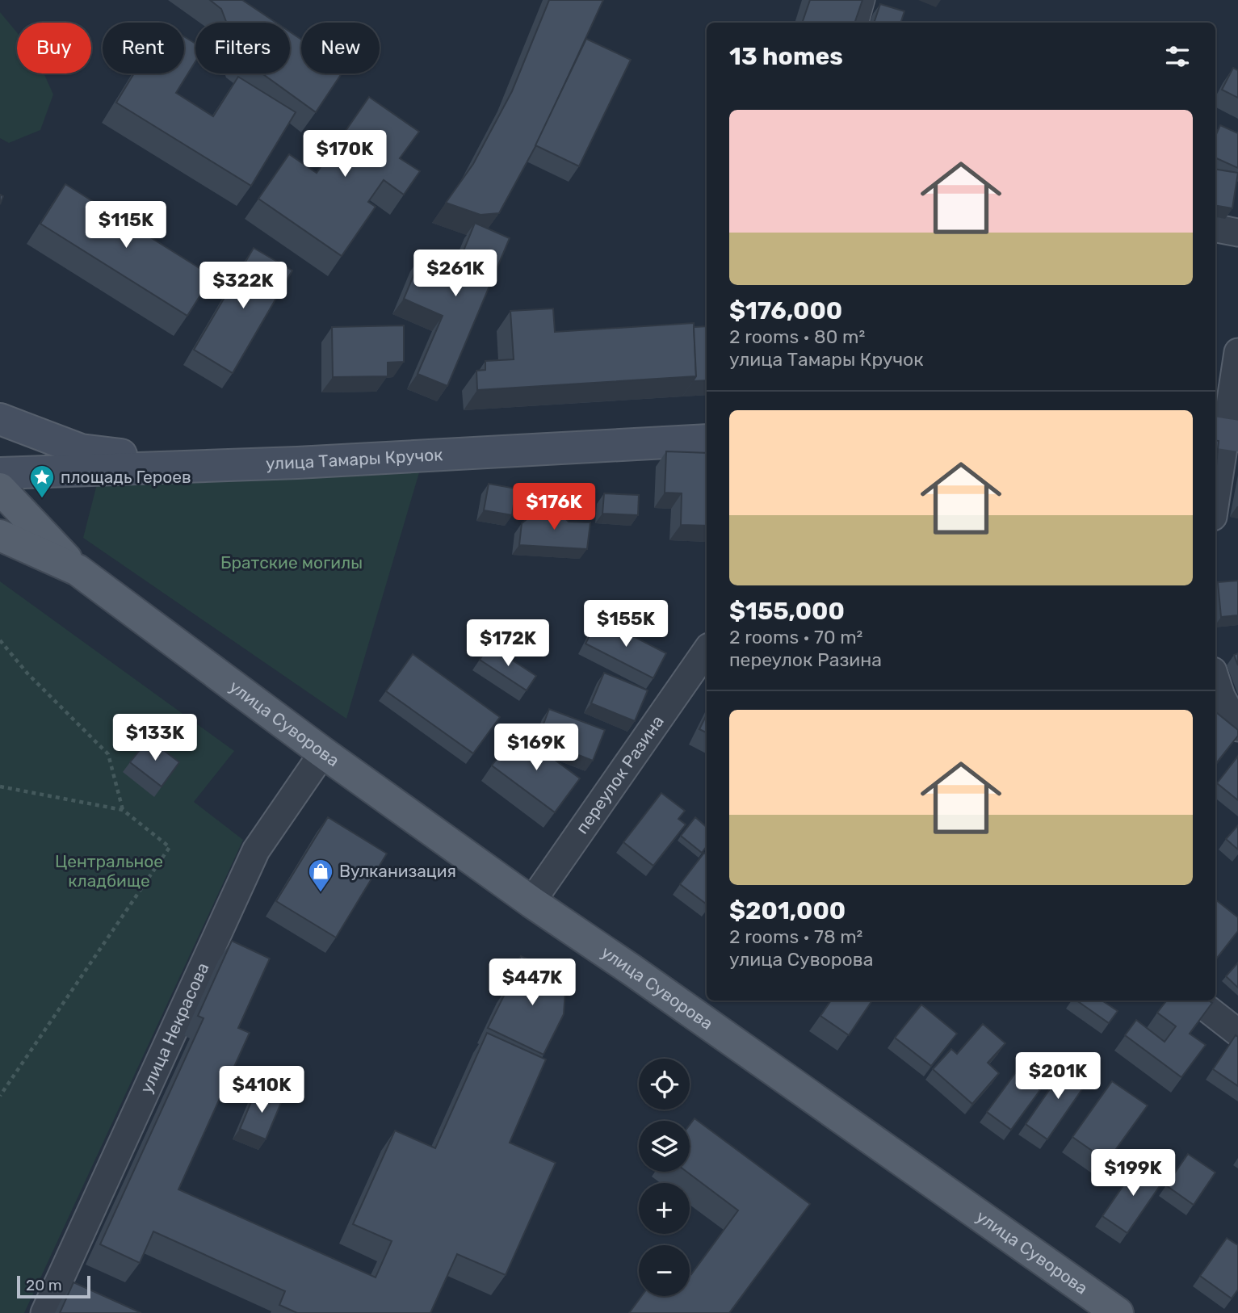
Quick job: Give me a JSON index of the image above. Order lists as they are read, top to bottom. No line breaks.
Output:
{"streets":{"main road":["улица Суворова"],"street":["улица Тамары Кручок","переулок Разина","улица Некрасова"]},"crossings":[["улица Суворова","переулок Разина"],["улица Суворова","улица Некрасова"]],"parks":["Братские могилы","Центральное кладбище"],"places":{"place":["площадь Героев"],"shop":["Вулканизация"]},"scale_bar":"20 m","page":{"chip":["Buy","Rent","Filters","New"],"heading":"13 homes","list":[{"name":"$176,000","note":"2 rooms · 80 m² · улица Тамары Кручок"},{"name":"$155,000","note":"2 rooms · 70 m² · переулок Разина"},{"name":"$201,000","note":"2 rooms · 78 m² · улица Суворова"}],"price":["$170K","$115K","$261K","$322K","$176K","$155K","$172K","$133K","$169K","$447K","$201K","$410K","$199K"],"map_buttons":["+","−"],"scale":"20 m"}}
